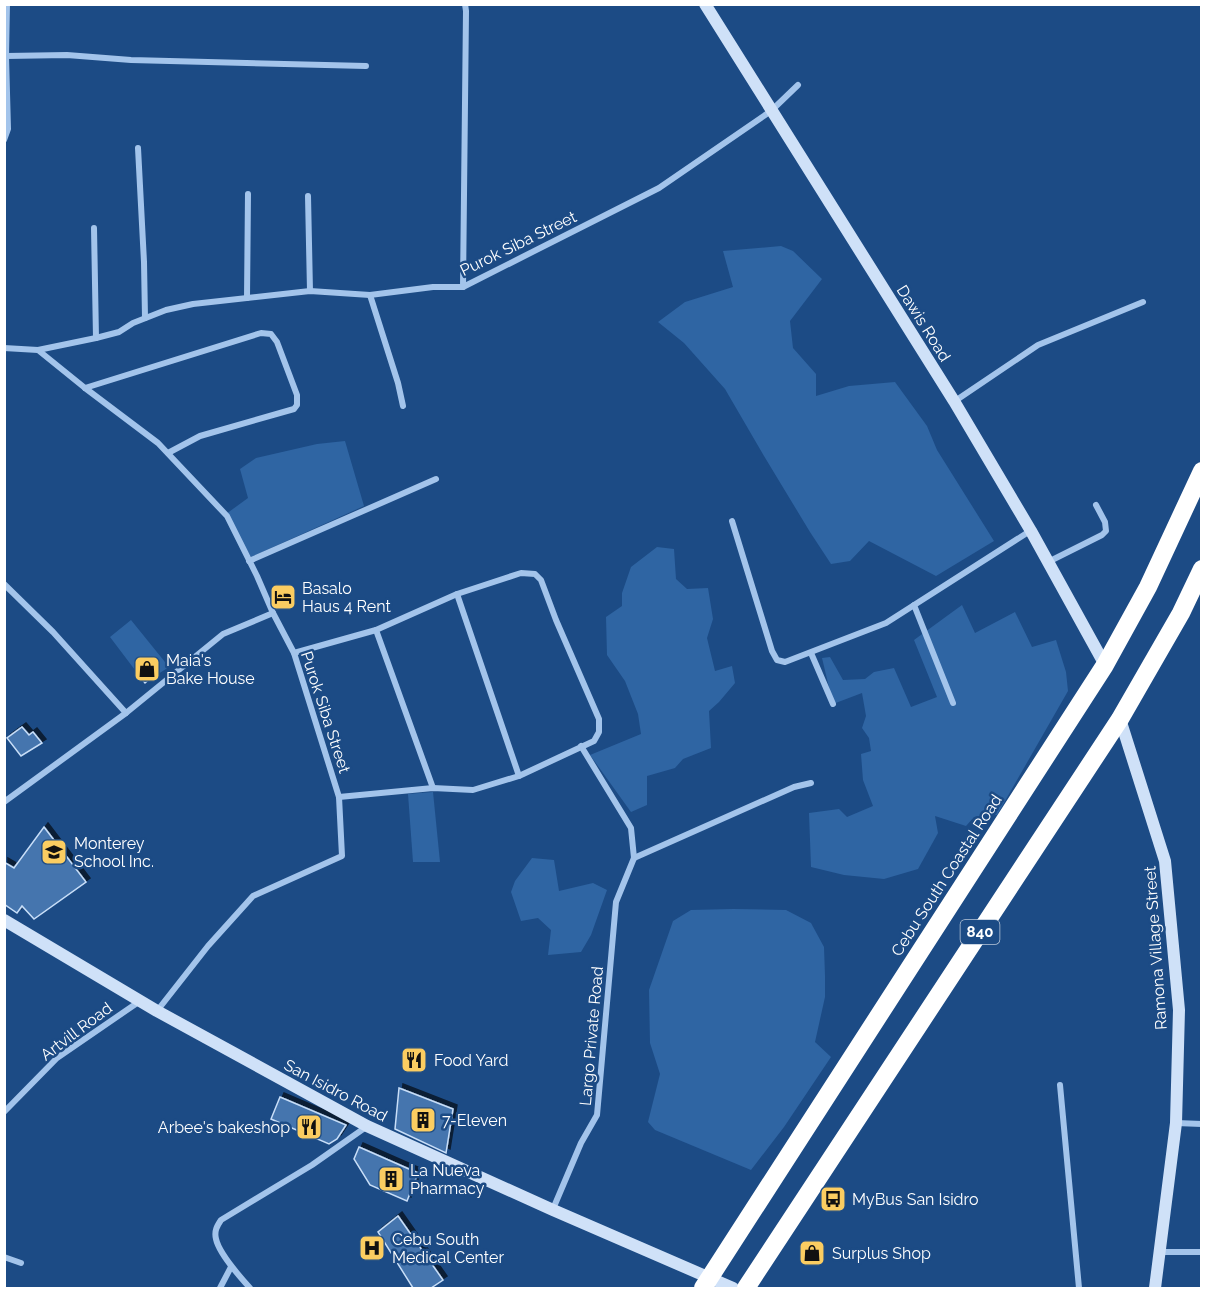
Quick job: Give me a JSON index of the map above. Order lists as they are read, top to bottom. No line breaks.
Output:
{"streets":{"highway":["Cebu South Coastal Road","840"],"street":["Purok Siba Street","Dawis Road","Ramona Village Street","Artvill Road","Largo Private Road","San Isidro Road"]},"crossings":[["Purok Siba Street","Dawis Road"],["Purok Siba Street","San Isidro Road"],["Dawis Road","Cebu South Coastal Road"],["Cebu South Coastal Road","San Isidro Road"],["840","Ramona Village Street"],["Artvill Road","San Isidro Road"],["Largo Private Road","San Isidro Road"]],"places":{"hotel":["Basalo Haus 4 Rent"],"shop":["Maia's Bake House","Surplus Shop"],"school or university":["Monterey School Inc."],"restaurant":["Food Yard","Arbee's bakeshop"],"building":["7-Eleven","La Nueva Pharmacy"],"bus stop":["MyBus San Isidro"],"hospital":["Cebu South Medical Center"]}}
